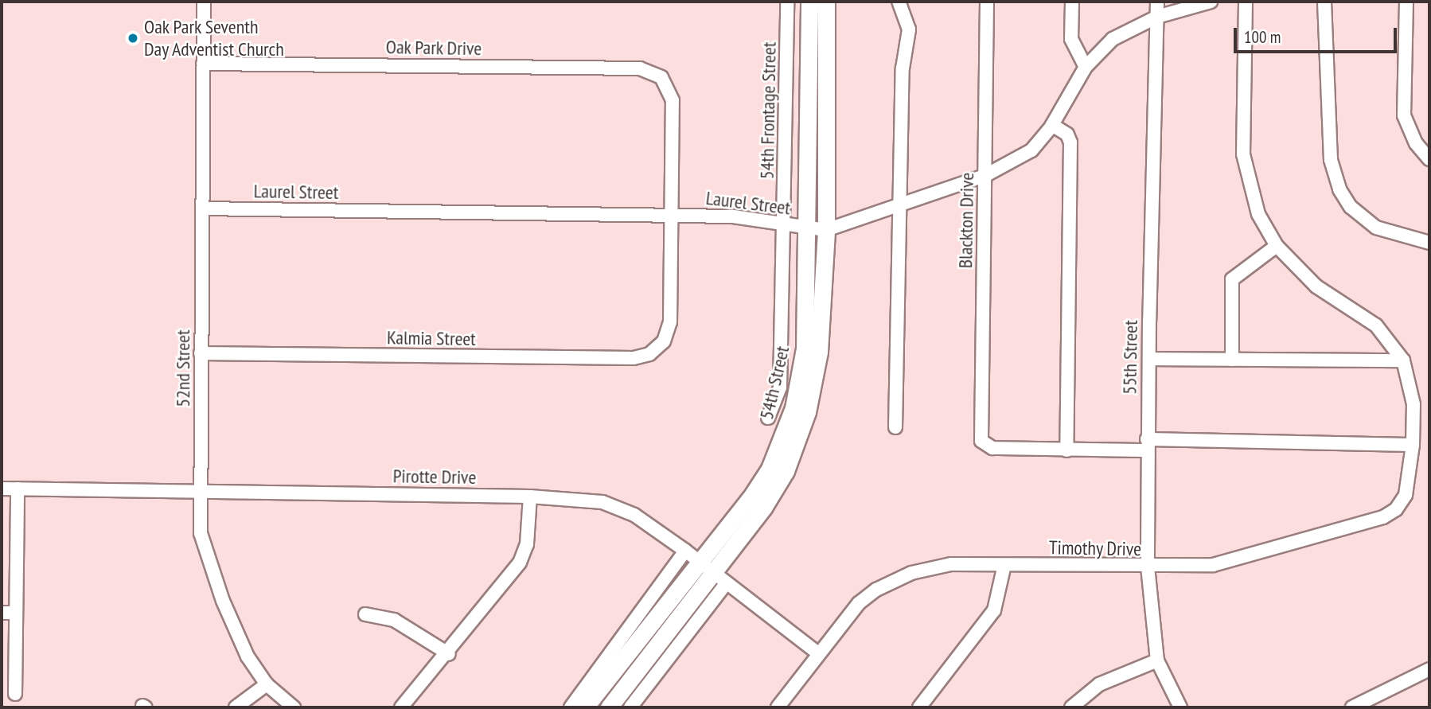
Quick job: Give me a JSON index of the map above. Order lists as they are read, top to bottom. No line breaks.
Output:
{"streets":{"main road":["54th Street"],"street":["Oak Park Drive","54th Frontage Street","Laurel Street","Blackton Drive","Kalmia Street","55th Street","52nd Street","Pirotte Drive","Timothy Drive"]},"crossings":[["Oak Park Drive","Laurel Street"],["Oak Park Drive","Kalmia Street"],["Oak Park Drive","52nd Street"],["54th Frontage Street","Laurel Street"],["Laurel Street","Blackton Drive"],["Laurel Street","Kalmia Street"],["Laurel Street","55th Street"],["Laurel Street","52nd Street"],["Laurel Street","54th Street"],["Kalmia Street","52nd Street"],["55th Street","Timothy Drive"],["52nd Street","Pirotte Drive"],["54th Street","Pirotte Drive"],["Pirotte Drive","Timothy Drive"]],"places":["Oak Park Seventh Day Adventist Church"],"scale_bar":"100 m"}
